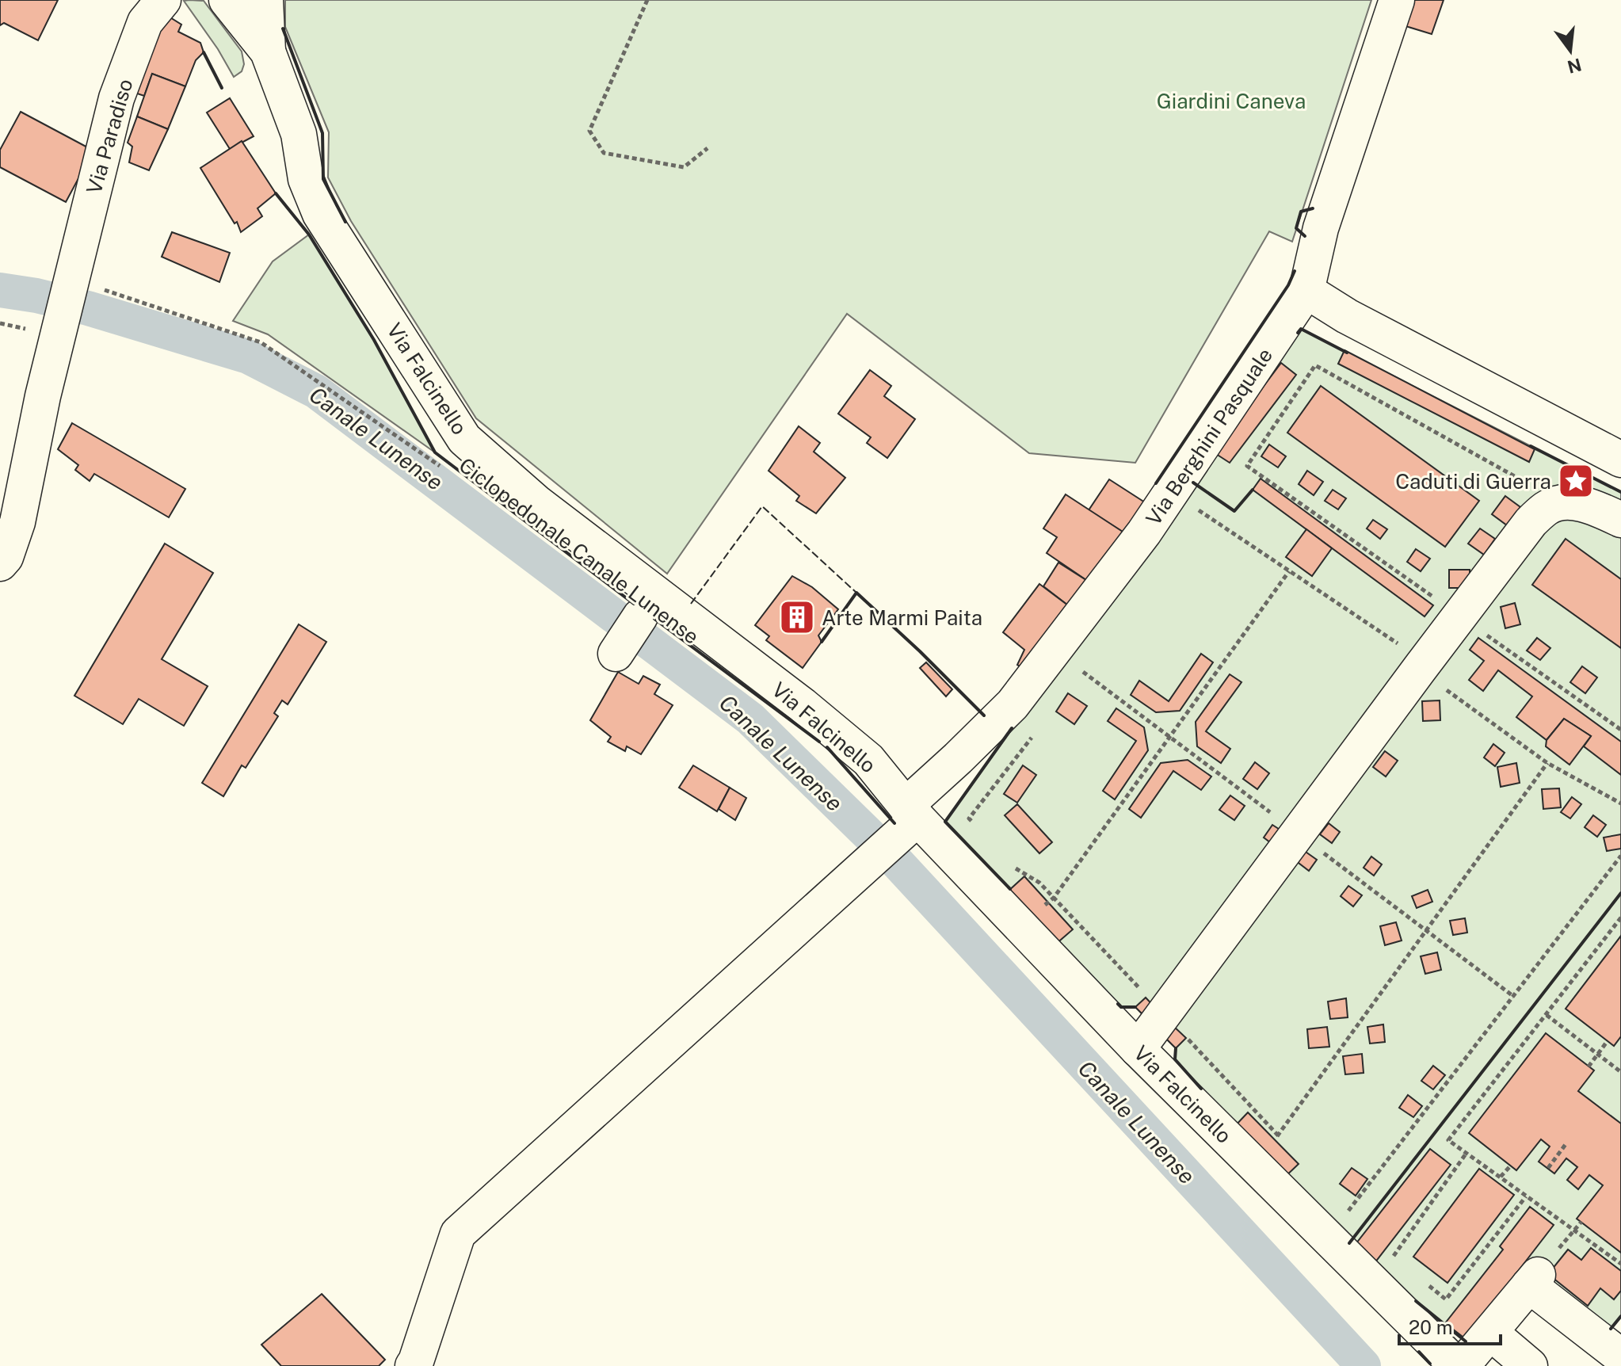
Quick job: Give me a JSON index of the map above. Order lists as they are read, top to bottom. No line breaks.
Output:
{"streets":{"street":["Via Paradiso","Via Falcinello","Via Berghini Pasquale"],"path":["Ciclopedonale Canale Lunense"]},"crossings":[["Via Paradiso","Ciclopedonale Canale Lunense"],["Via Falcinello","Via Berghini Pasquale"]],"water":["Canale Lunense"],"parks":["Giardini Caneva"],"places":{"place":["Caduti di Guerra"],"building":["Arte Marmi Paita"]},"scale_bar":"20 m","north":"bottom"}
